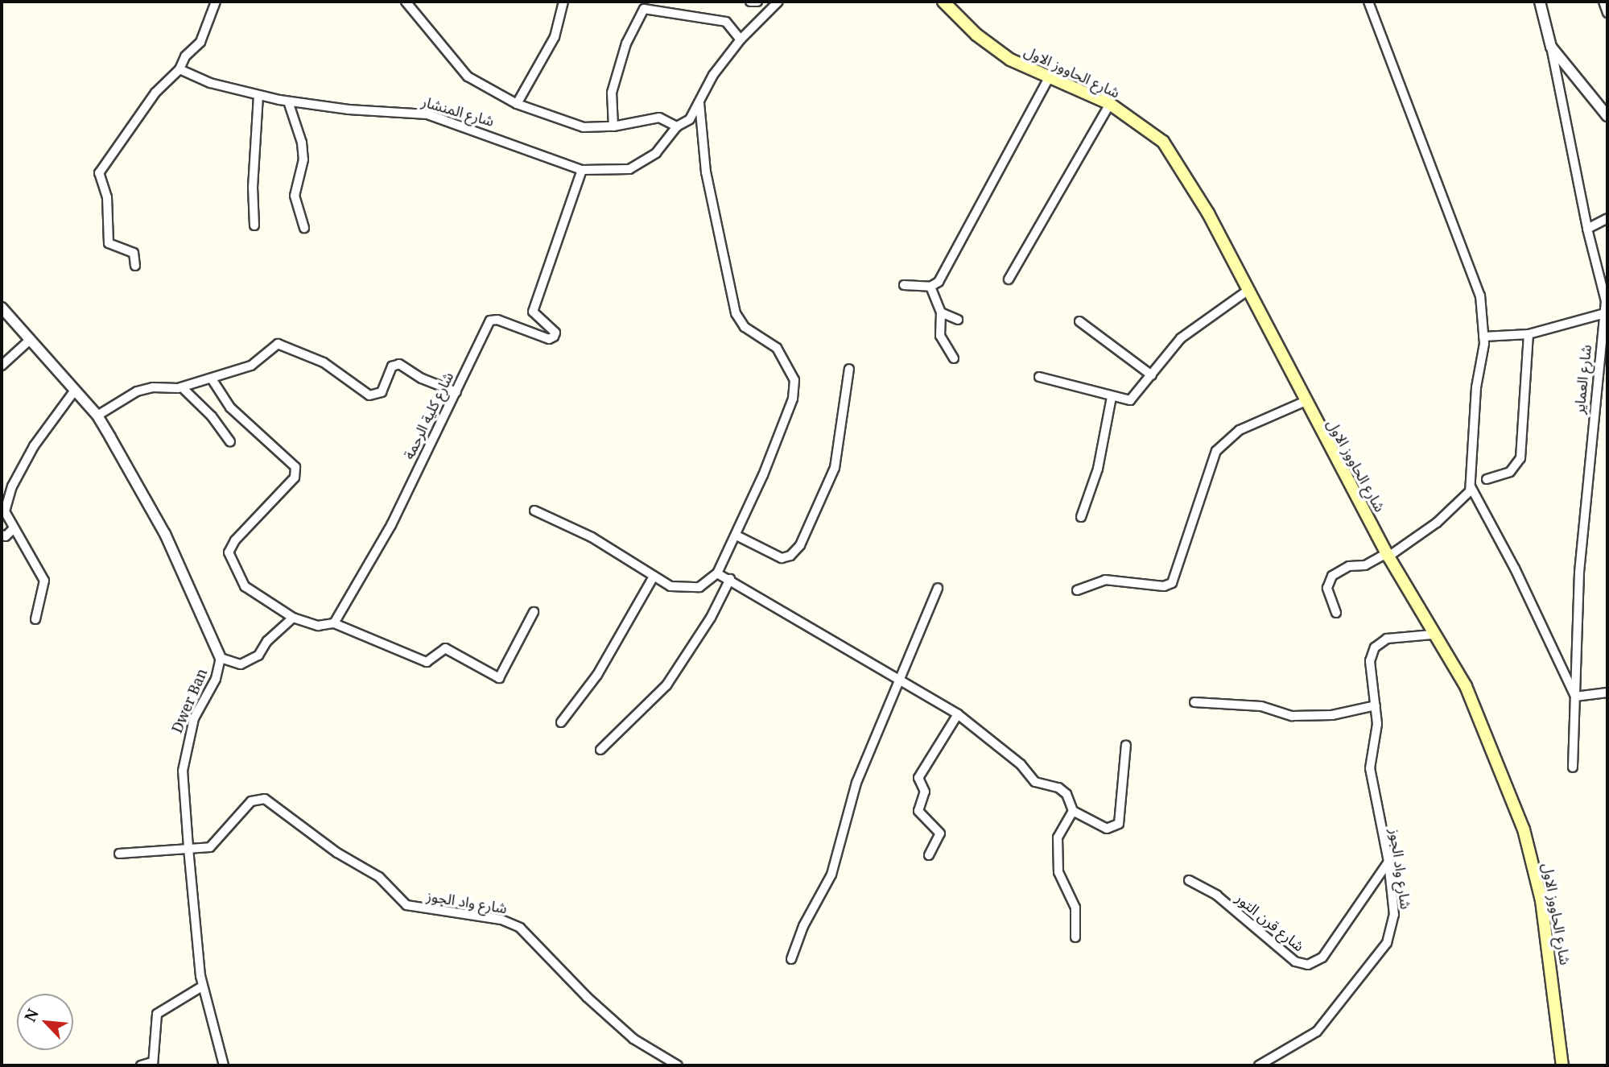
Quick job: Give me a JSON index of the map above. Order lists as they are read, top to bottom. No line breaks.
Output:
{"streets":{"main road":["شارع الحاووز الاول"],"street":["شارع المنشار","شارع العماير","شارع كلية الرحمة","Dwer Ban","شارع واد الجوز","شارع قرن التور"]},"crossings":[["شارع الحاووز الاول","شارع واد الجوز"],["شارع المنشار","شارع كلية الرحمة"],["Dwer Ban","شارع واد الجوز"],["شارع واد الجوز","شارع قرن التور"]],"north":"top left"}
